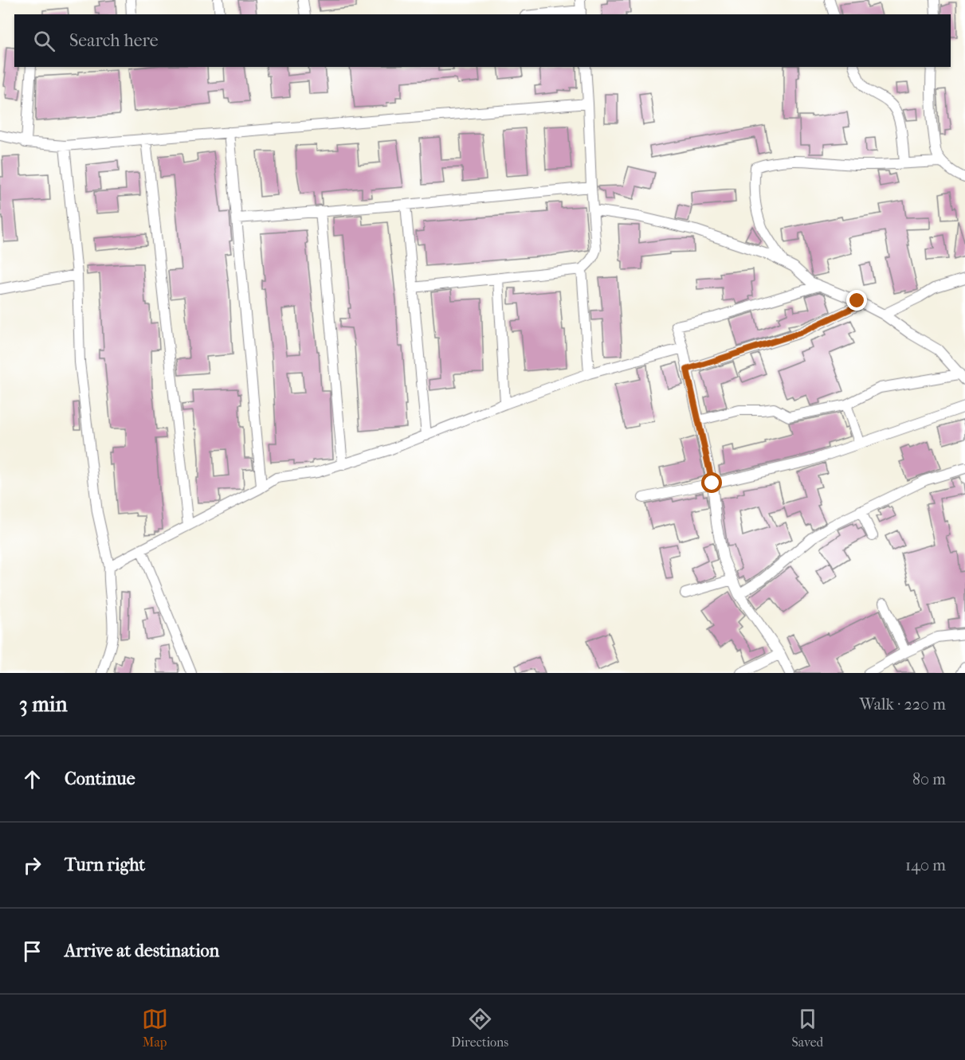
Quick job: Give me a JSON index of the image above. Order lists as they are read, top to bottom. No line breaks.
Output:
{"page":{"search":"Search here","heading":["3 min","Walk · 220 m"],"list":[["Continue","80 m"],["Turn right","140 m"],"Arrive at destination"],"nav":["Map","Directions","Saved"]}}
